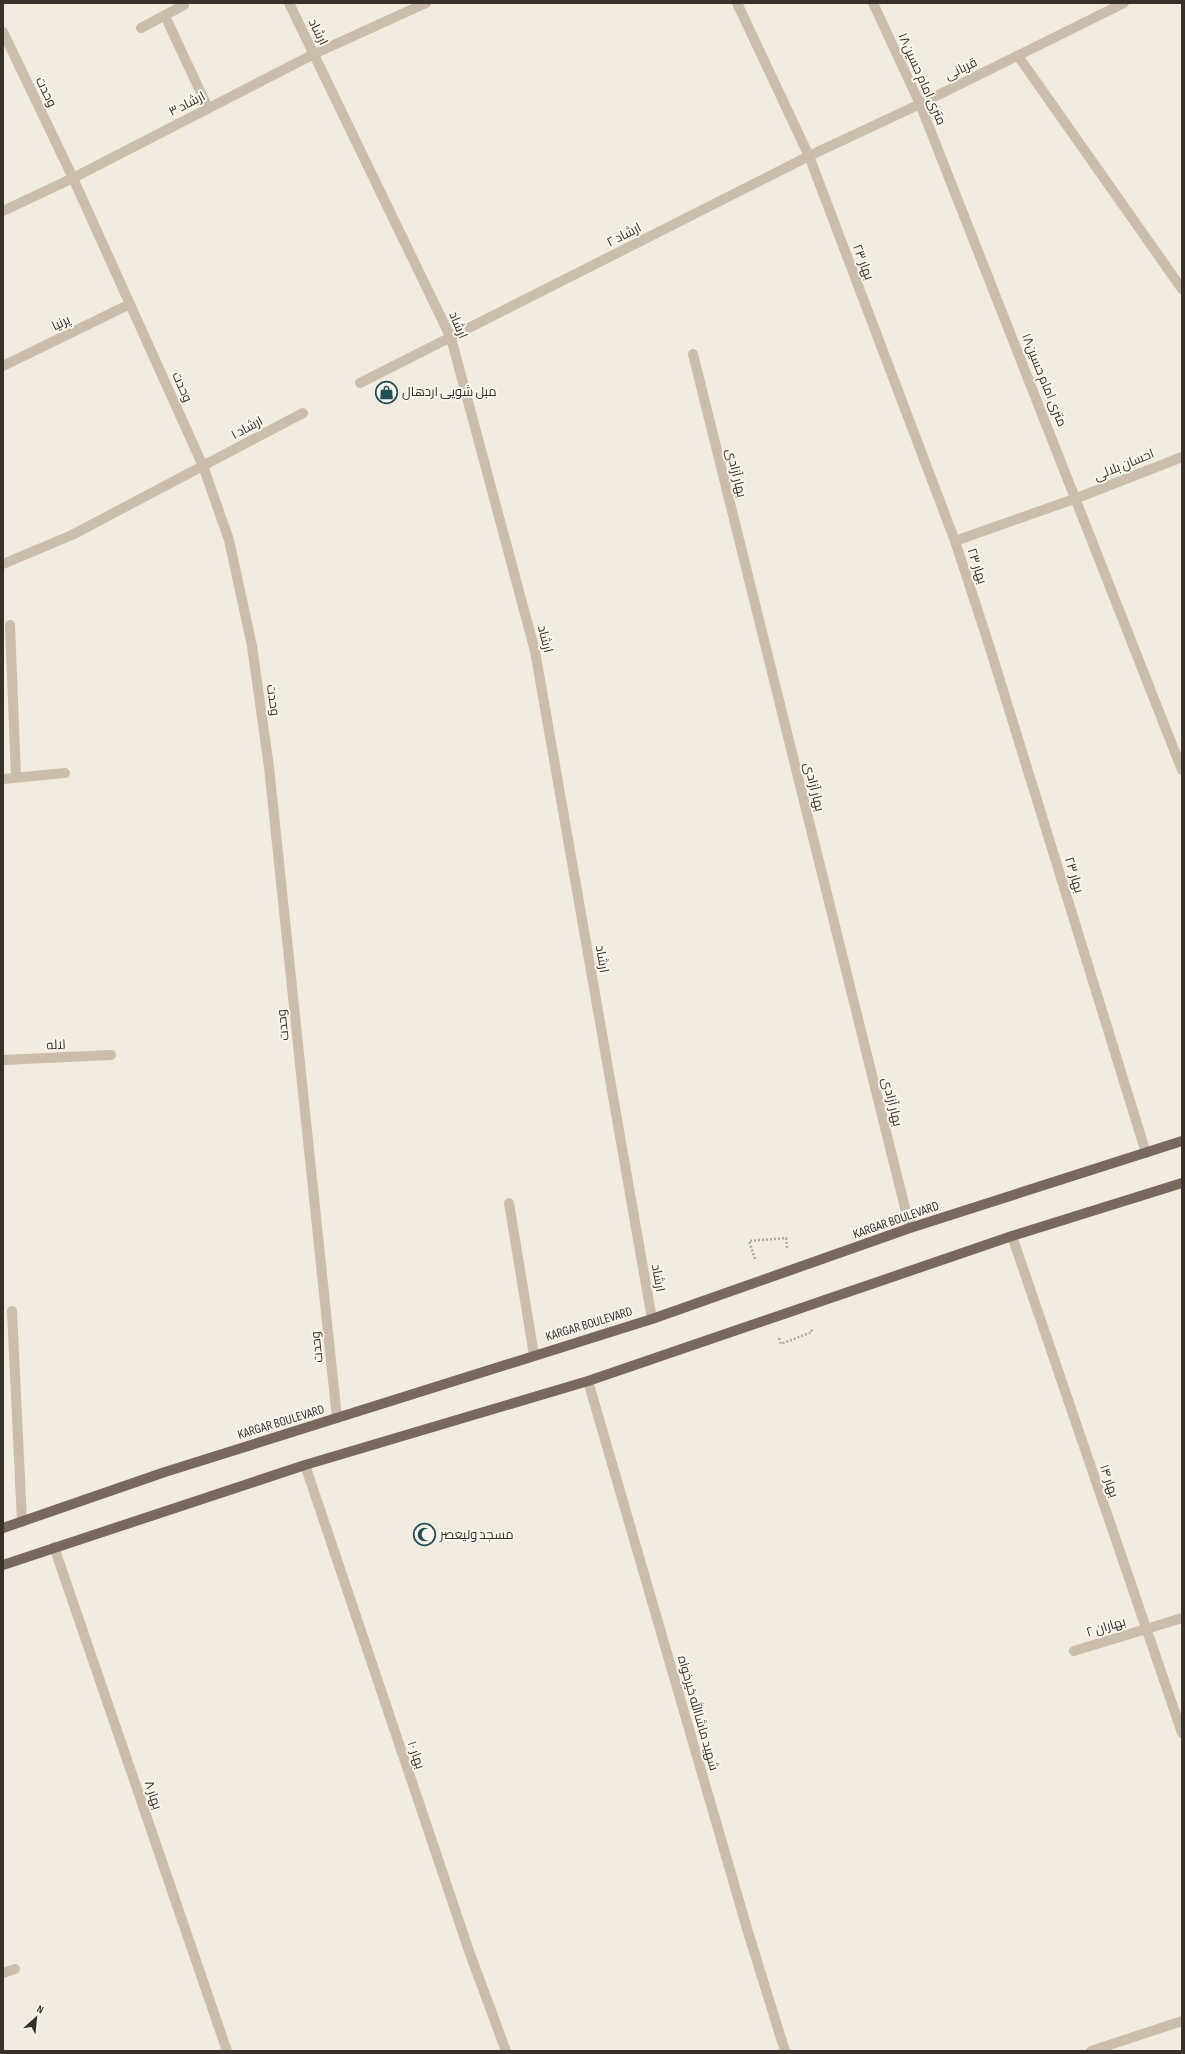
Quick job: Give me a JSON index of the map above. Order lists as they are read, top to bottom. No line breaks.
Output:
{"streets":{"main road":["KARGAR BOULEVARD"],"street":["ارشاد","قربانی","۱۸متری امام حسین","وحدت","ارشاد ۳","ارشاد ۲","بهار ۲۳","پرنیا","ارشاد ۱","احسان بلالی","بهار آزادی","لاله","بهار ۱۴","بهاران ۲","شهید ماشاالله خیرخواه","بهار ۱۰","بهار ۸"]},"crossings":[["ارشاد","ارشاد ۳"],["ارشاد","ارشاد ۲"],["ارشاد","KARGAR BOULEVARD"],["قربانی","۱۸متری امام حسین"],["قربانی","ارشاد ۲"],["قربانی","بهار ۲۳"],["۱۸متری امام حسین","احسان بلالی"],["وحدت","ارشاد ۳"],["وحدت","پرنیا"],["وحدت","ارشاد ۱"],["وحدت","KARGAR BOULEVARD"],["ارشاد ۲","بهار ۲۳"],["بهار ۲۳","احسان بلالی"],["بهار ۲۳","KARGAR BOULEVARD"],["بهار آزادی","KARGAR BOULEVARD"],["بهار ۱۴","بهاران ۲"]],"places":{"shop":["مبل شویی اردهال"],"mosque":["مسجد ولیعصر"]},"north":"top right"}
